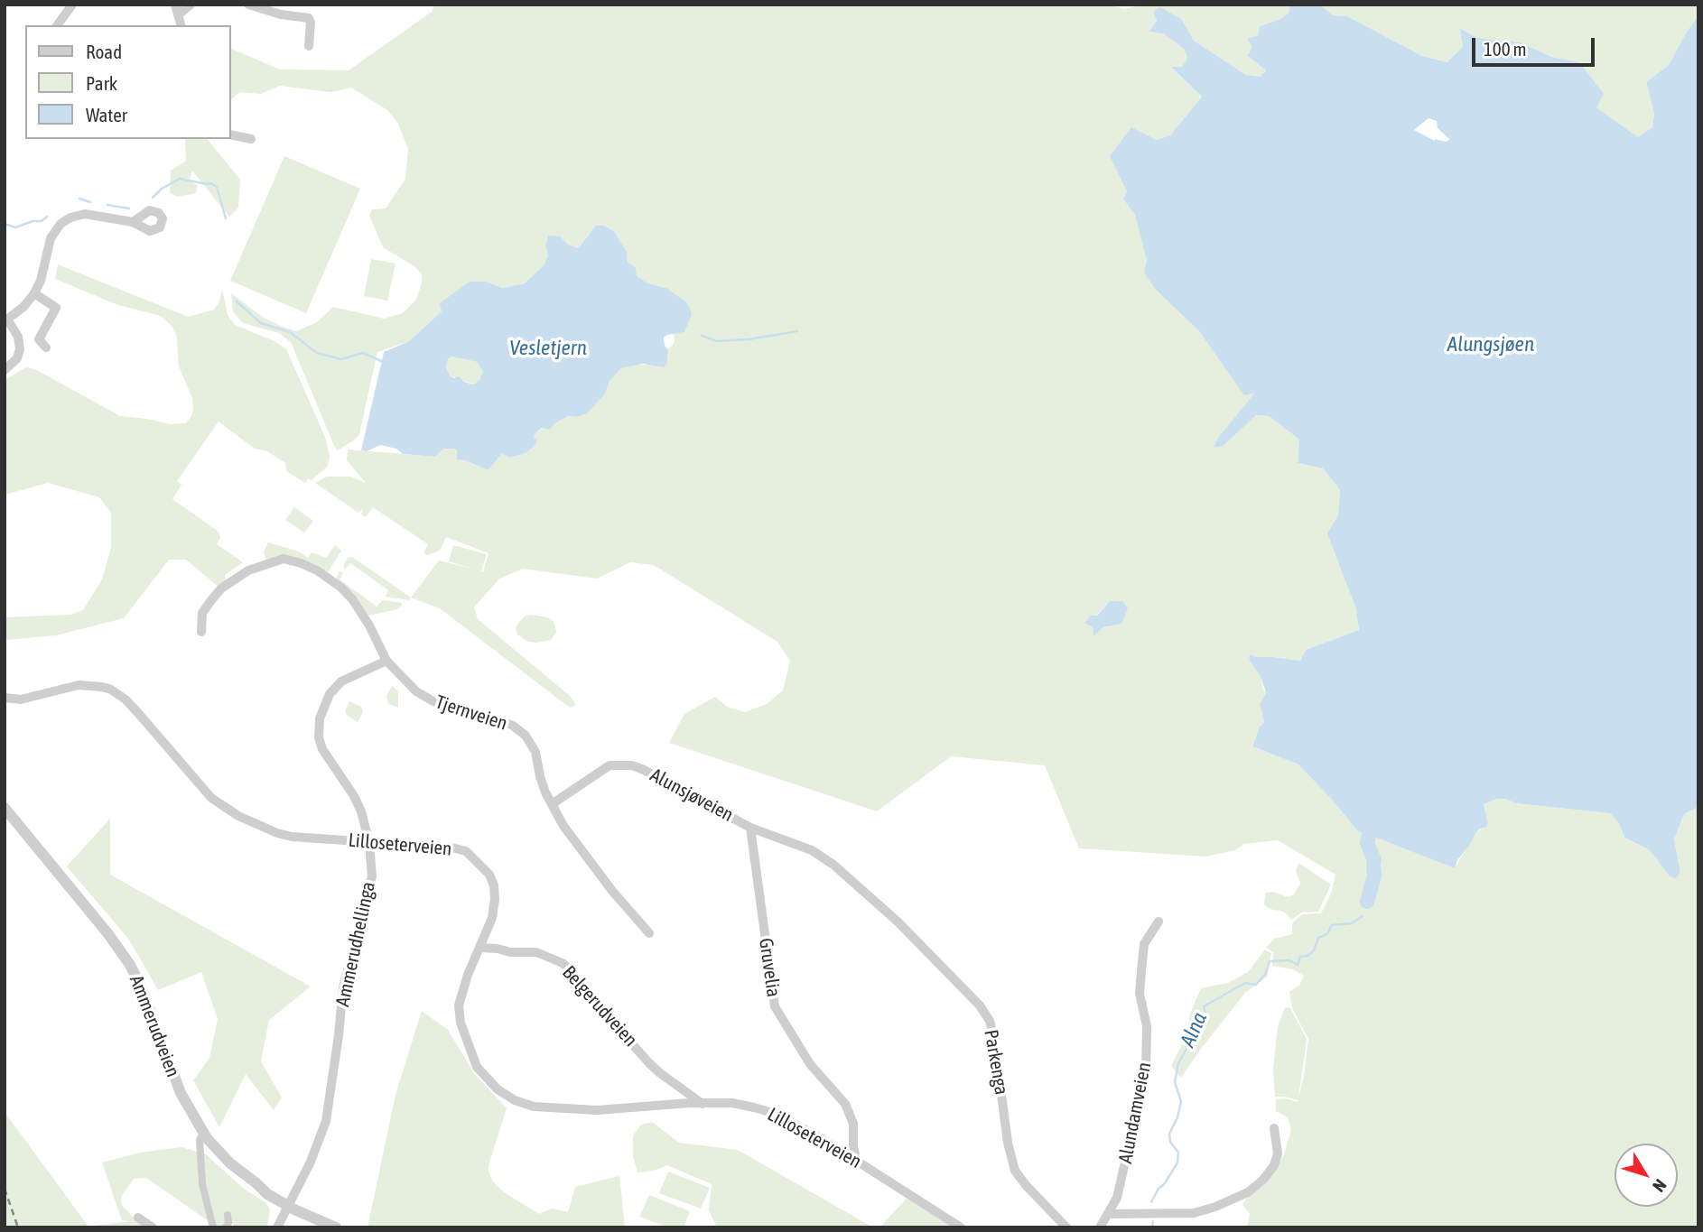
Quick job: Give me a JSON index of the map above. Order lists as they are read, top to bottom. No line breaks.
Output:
{"streets":{"street":["Tjernveien","Alunsjøveien","Lilloseterveien","Ammerudhellinga","Gruvelia","Belgerudveien","Ammerudveien","Parkenga","Alundamveien"]},"crossings":[["Tjernveien","Alunsjøveien"],["Tjernveien","Ammerudhellinga"],["Alunsjøveien","Gruvelia"],["Alunsjøveien","Parkenga"],["Lilloseterveien","Ammerudhellinga"],["Lilloseterveien","Gruvelia"],["Lilloseterveien","Belgerudveien"],["Ammerudhellinga","Ammerudveien"]],"water":["Alungsjøen","Vesletjern","Alna"],"legend":["Road","Park","Water"],"scale_bar":"100 m","north":"bottom right"}
